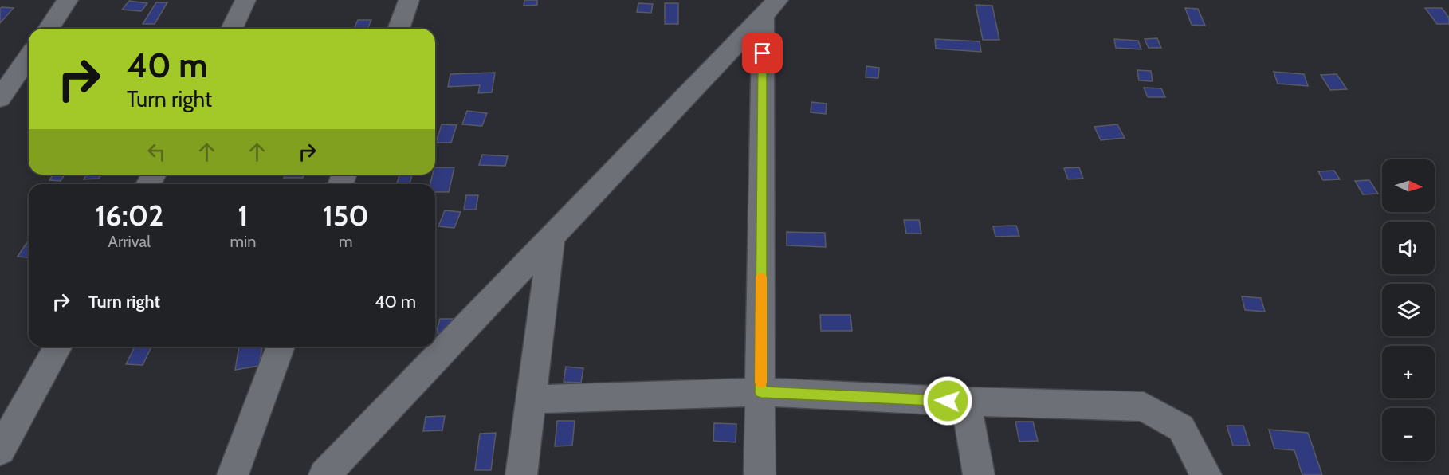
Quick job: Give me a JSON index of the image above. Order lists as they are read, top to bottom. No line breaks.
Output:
{"north":"right","page":{"turn":["40 m","Turn right"],"map_buttons":["+","−"],"eta":["16:02","Arrival","1","min","150","m"],"list":[{"name":"Turn right","value":"40 m"}]}}
